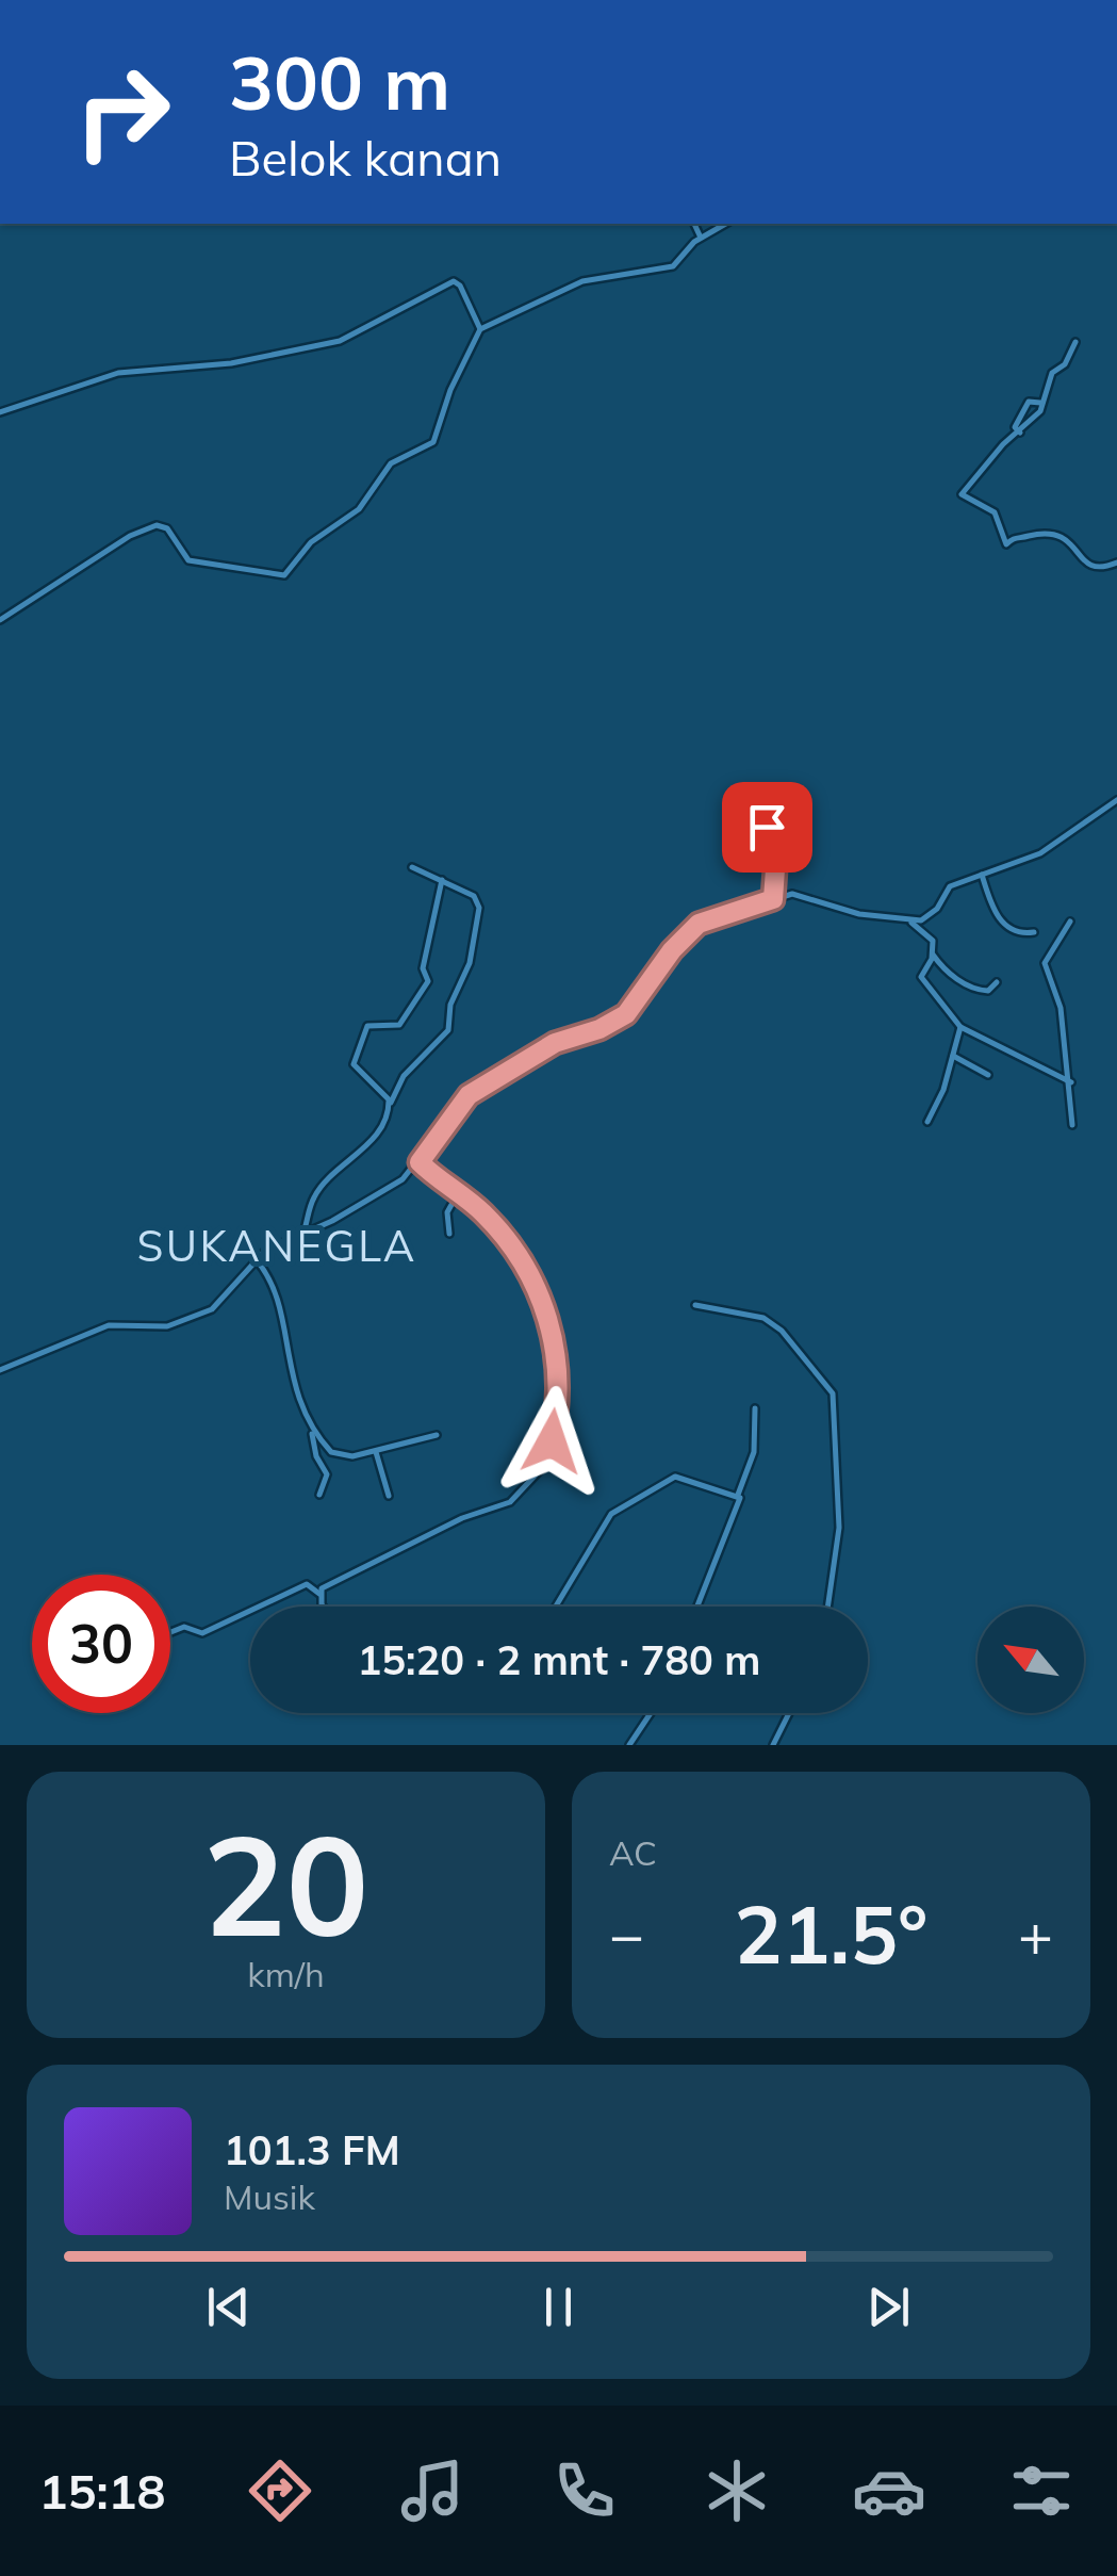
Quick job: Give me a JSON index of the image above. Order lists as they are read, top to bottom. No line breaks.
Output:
{"districts":["SUKANEGLA"],"north":"top left","page":{"turn":["300 m","Belok kanan"],"limit":"30","trip":"15:20 · 2 mnt · 780 m","tile":[["20","km/h"],"AC"],"heat":["−","21.5°","+"],"song":["101.3 FM","Musik"],"tabs":"15:18"}}
